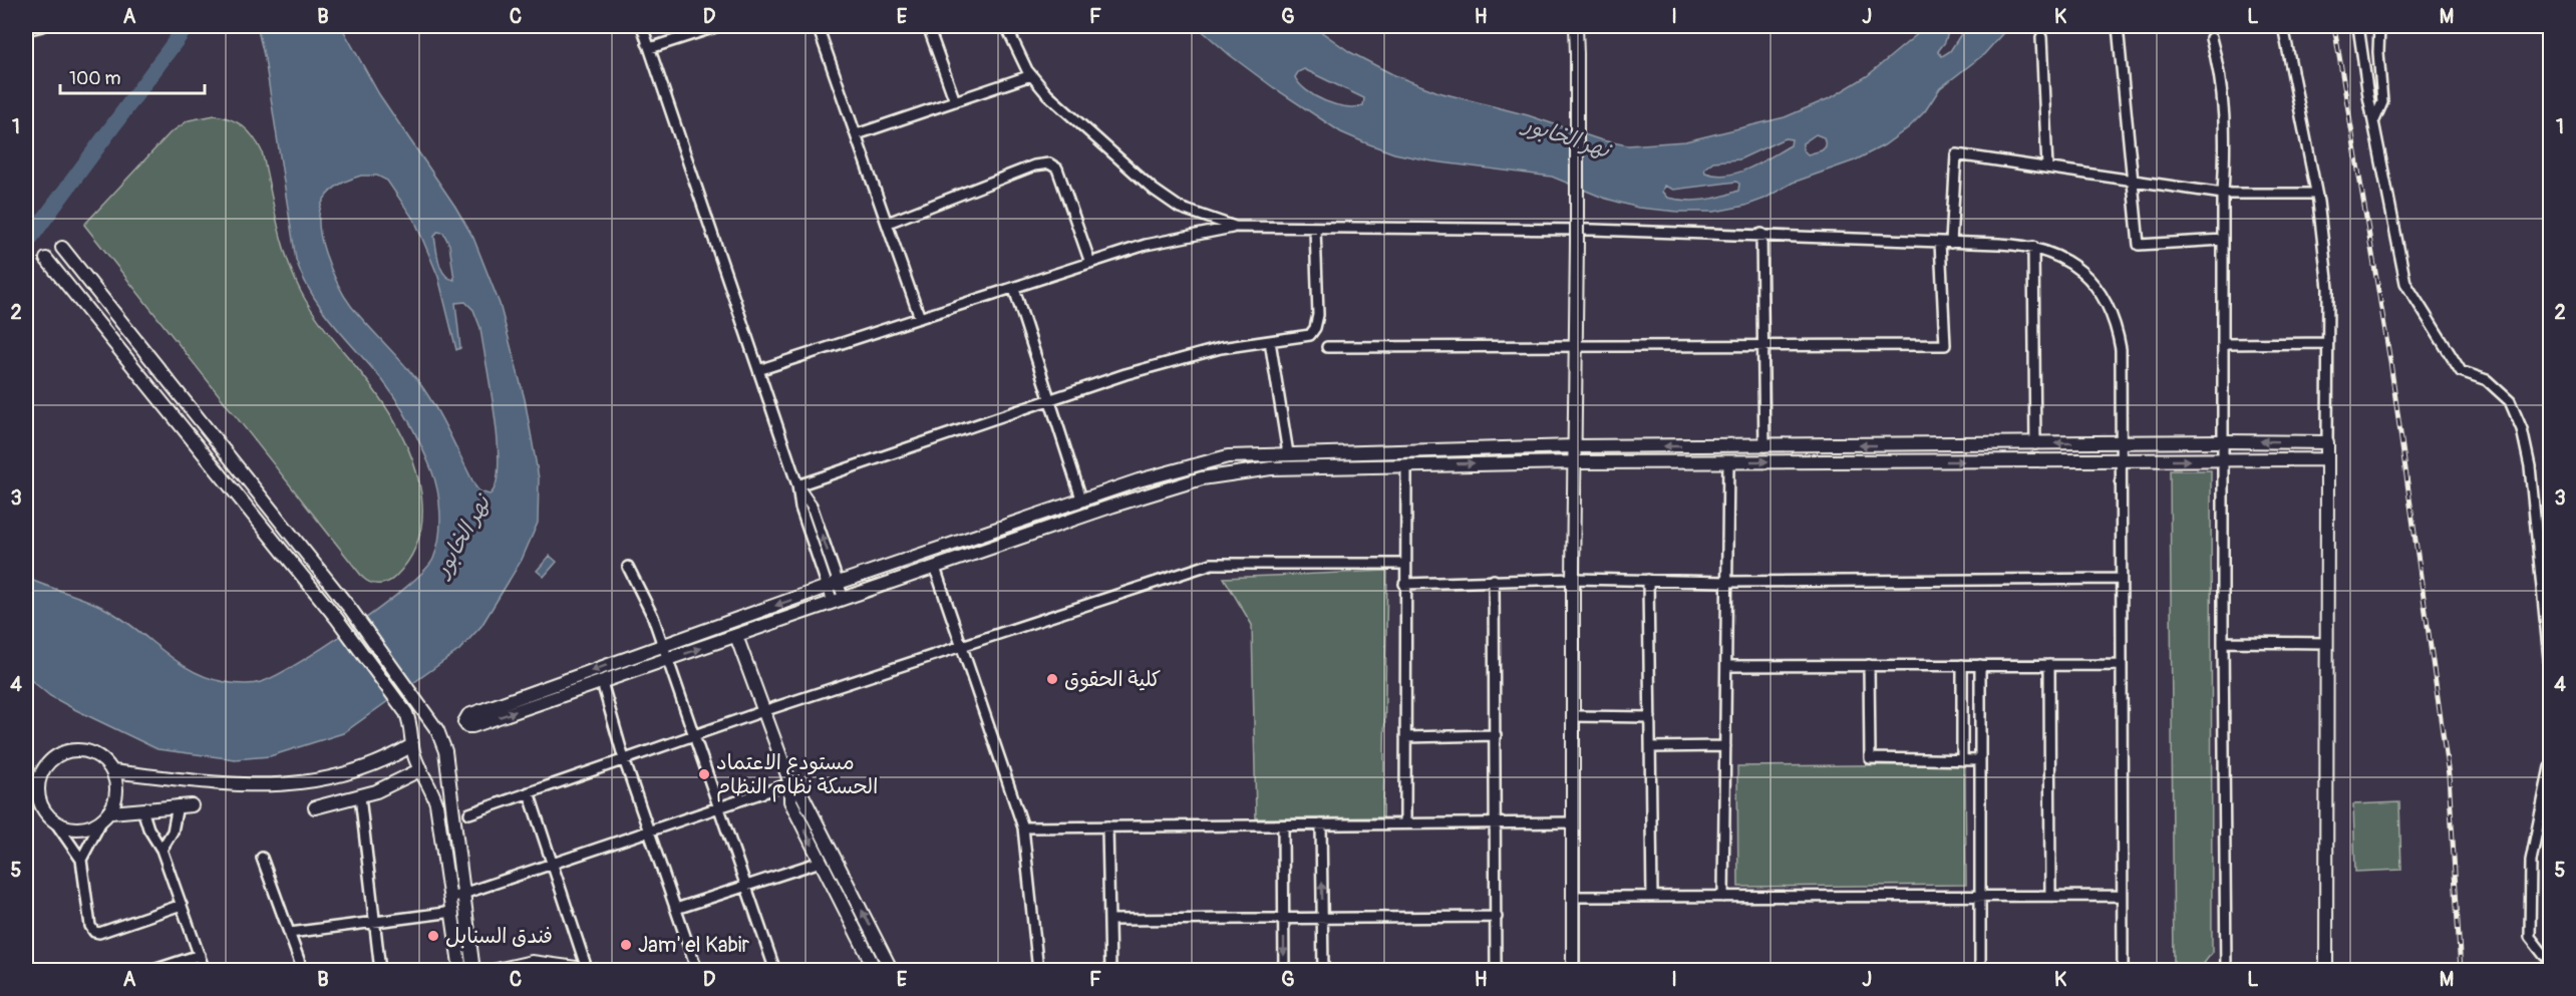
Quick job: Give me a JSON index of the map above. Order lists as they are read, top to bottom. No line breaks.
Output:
{"water":["نهر الخابور"],"places":["كلية الحقوق","مستودع الاعتماد الحسكة نظام النظام","فندق السنابل","Jam' el Kabir"],"scale_bar":"100 m","grid":{"columns":["A","B","C","D","E","F","G","H","I","J","K","L","M"],"rows":["1","2","3","4","5"]}}
